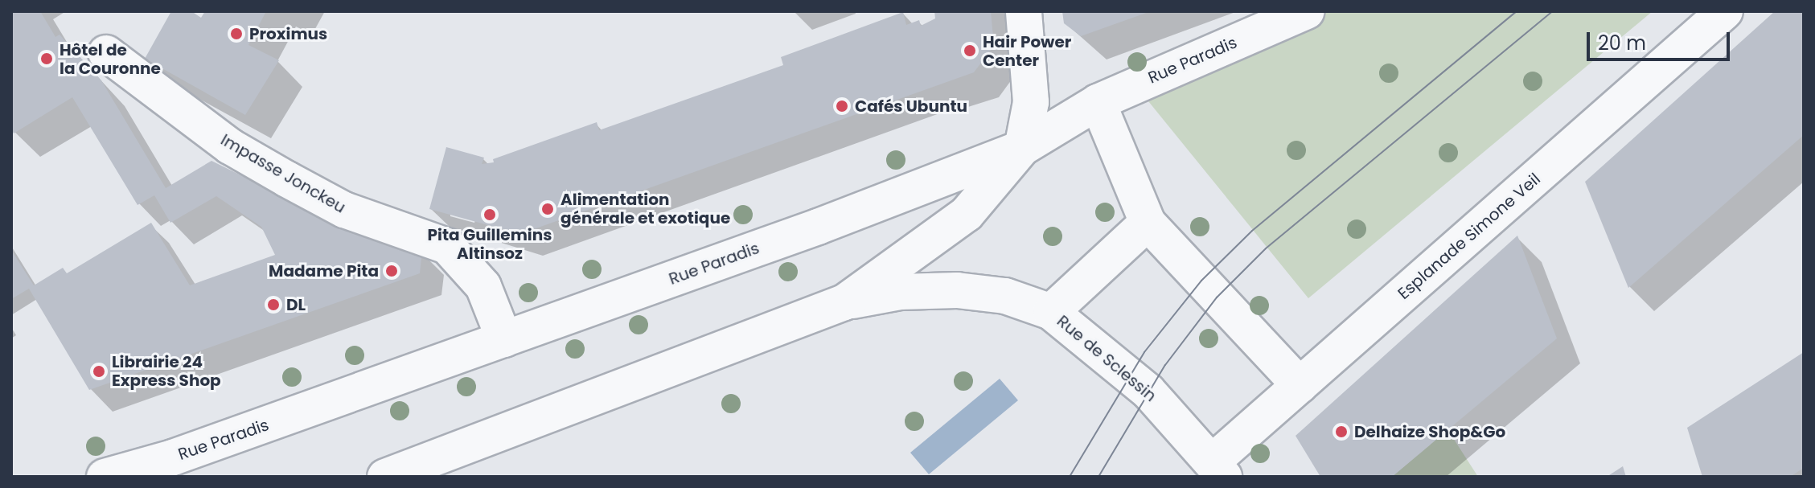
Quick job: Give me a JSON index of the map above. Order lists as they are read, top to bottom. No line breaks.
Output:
{"streets":{"street":["Rue Paradis","Impasse Jonckeu","Esplanade Simone Veil","Rue de Sclessin"]},"crossings":[["Rue Paradis","Impasse Jonckeu"],["Esplanade Simone Veil","Rue de Sclessin"]],"places":["Proximus","Hair Power Center","Hôtel de la Couronne","Cafés Ubuntu","Alimentation générale et exotique","Pita Guillemins Altinsoz","Madame Pita","DL","Librairie 24 Express Shop","Delhaize Shop&Go"],"scale_bar":"20 m"}
